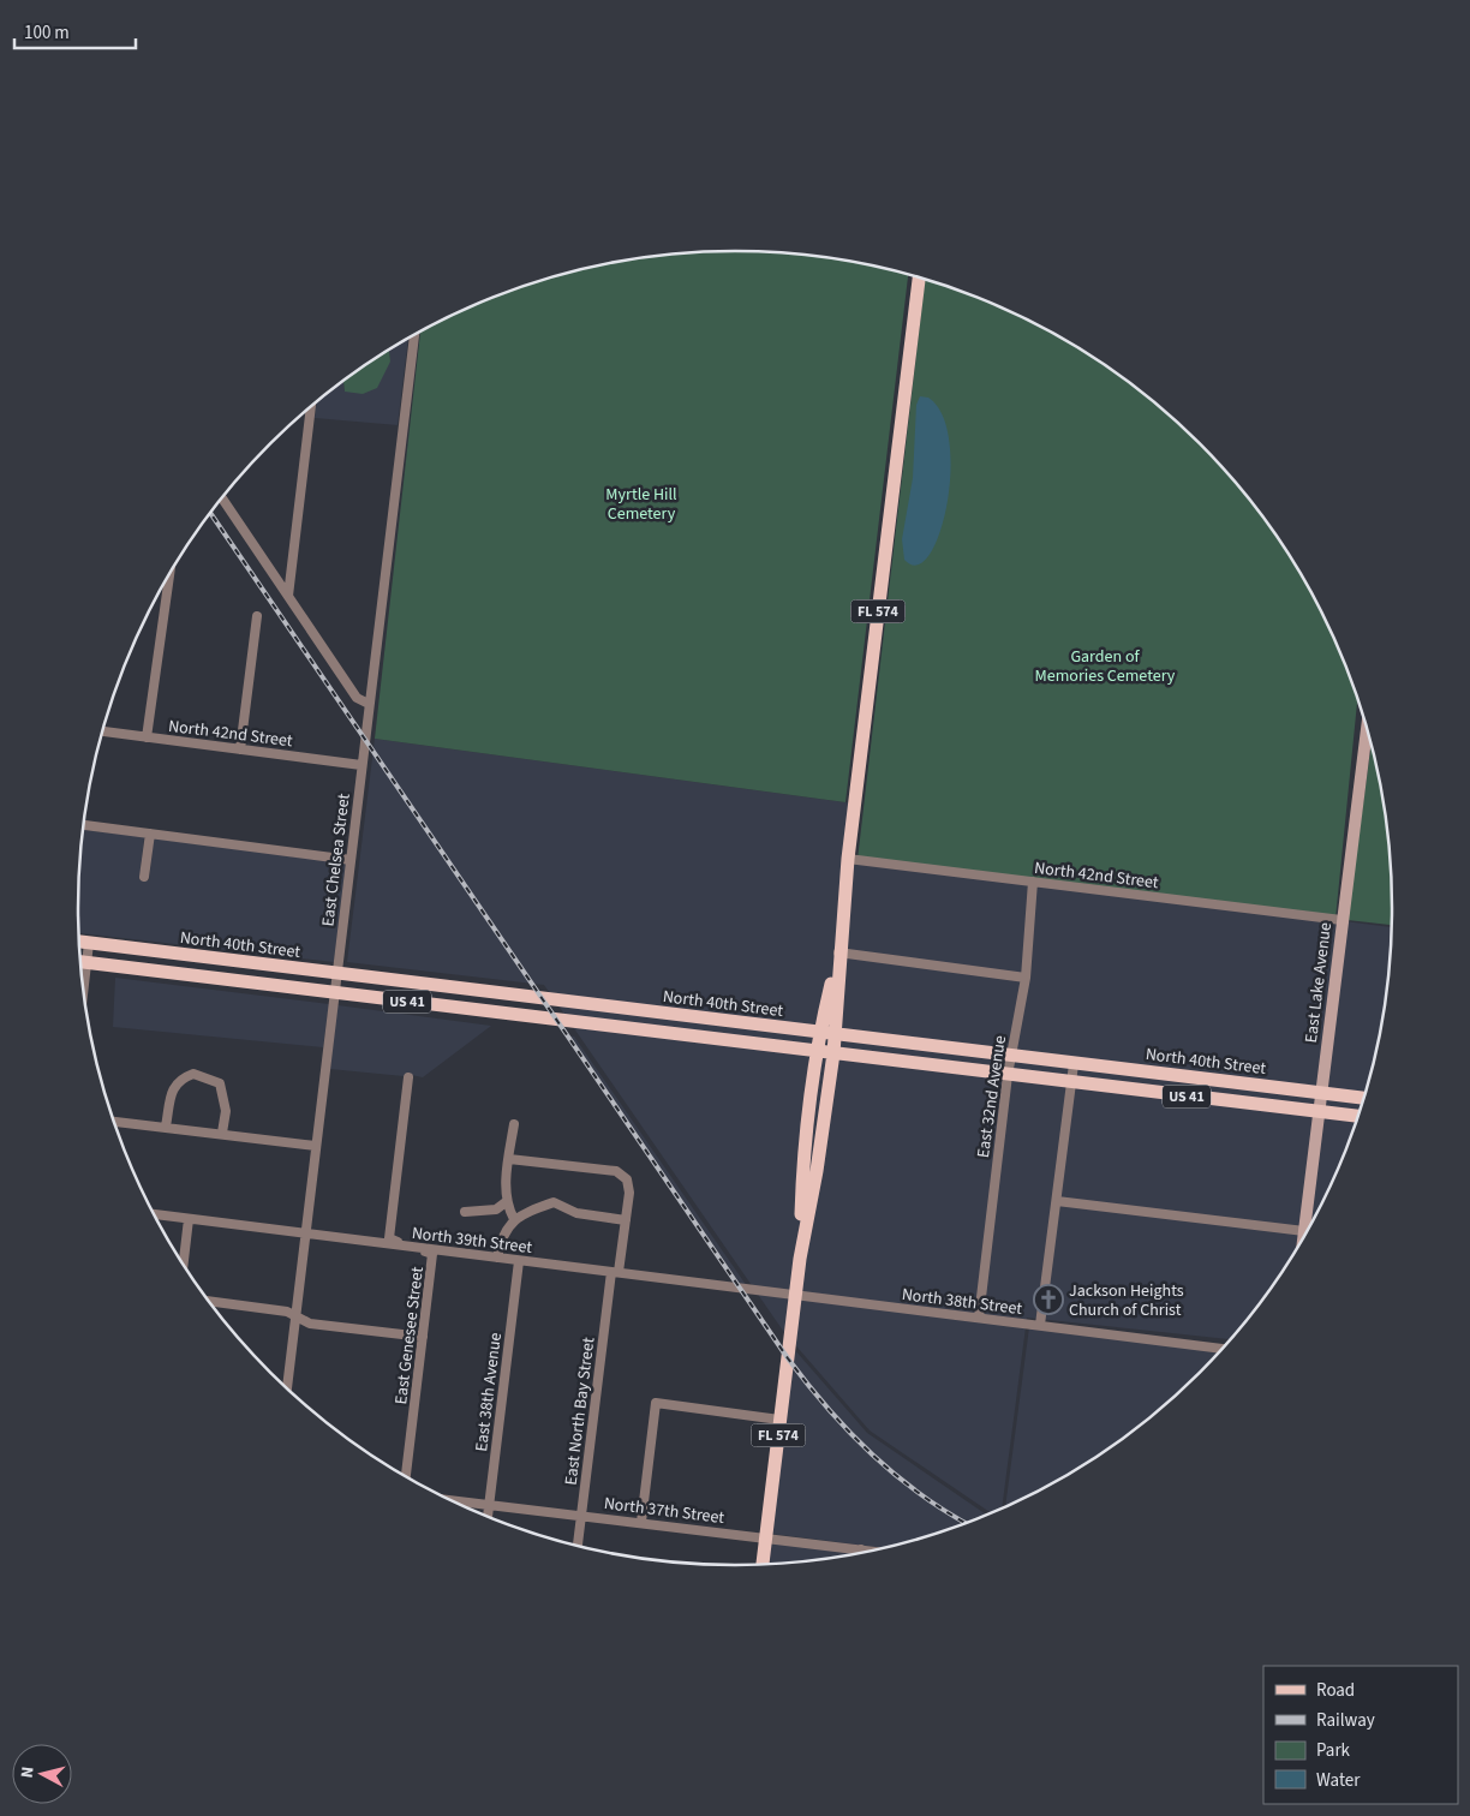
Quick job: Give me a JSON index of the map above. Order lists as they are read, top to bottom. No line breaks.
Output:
{"streets":{"main road":["FL 574","North 40th Street","US 41"],"street":["North 42nd Street","East Chelsea Street","East Lake Avenue","East 32nd Avenue","North 39th Street","North 38th Street","East Genesee Street","East 38th Avenue","East North Bay Street","North 37th Street"]},"crossings":[["FL 574","North 42nd Street"],["FL 574","North 40th Street"],["FL 574","US 41"],["FL 574","North 39th Street"],["FL 574","North 38th Street"],["FL 574","North 37th Street"],["North 42nd Street","East Chelsea Street"],["North 42nd Street","East Lake Avenue"],["North 42nd Street","East 32nd Avenue"],["East Chelsea Street","North 40th Street"],["East Chelsea Street","US 41"],["East Chelsea Street","North 39th Street"],["North 40th Street","East Lake Avenue"],["North 40th Street","East 32nd Avenue"],["East Lake Avenue","US 41"],["US 41","East 32nd Avenue"],["East 32nd Avenue","North 38th Street"],["North 39th Street","North 38th Street"],["North 39th Street","East Genesee Street"],["North 39th Street","East 38th Avenue"],["North 39th Street","East North Bay Street"],["East 38th Avenue","North 37th Street"],["East North Bay Street","North 37th Street"]],"parks":["Myrtle Hill Cemetery","Garden of Memories Cemetery"],"places":{"church":["Jackson Heights Church of Christ"]},"legend":["Road","Railway","Park","Water"],"scale_bar":"100 m","north":"left"}
